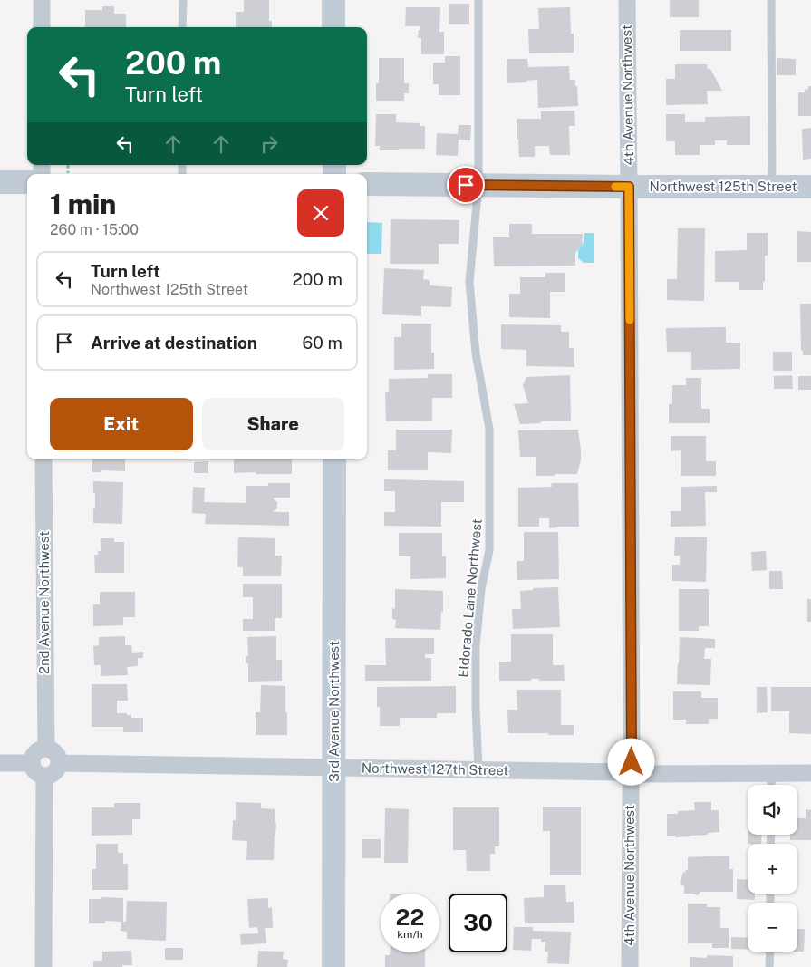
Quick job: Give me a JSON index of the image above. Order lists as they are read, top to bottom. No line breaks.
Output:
{"streets":{"street":["4th Avenue Northwest","Northwest 125th Street","2nd Avenue Northwest","3rd Avenue Northwest","Northwest 127th Street"],"lane":["Eldorado Lane Northwest"]},"crossings":[["4th Avenue Northwest","Northwest 125th Street"],["4th Avenue Northwest","Northwest 127th Street"],["Northwest 125th Street","Eldorado Lane Northwest"],["Eldorado Lane Northwest","Northwest 127th Street"],["2nd Avenue Northwest","Northwest 127th Street"],["3rd Avenue Northwest","Northwest 127th Street"]],"page":{"turn":["200 m","Turn left"],"heading":["1 min","260 m · 15:00"],"list":[{"name":"Turn left","note":"Northwest 125th Street","value":"200 m"},{"name":"Arrive at destination","value":"60 m"}],"buttons":["Exit","Share"],"map_buttons":["+","−"],"speed":"22 km/h","limit":"30"}}
